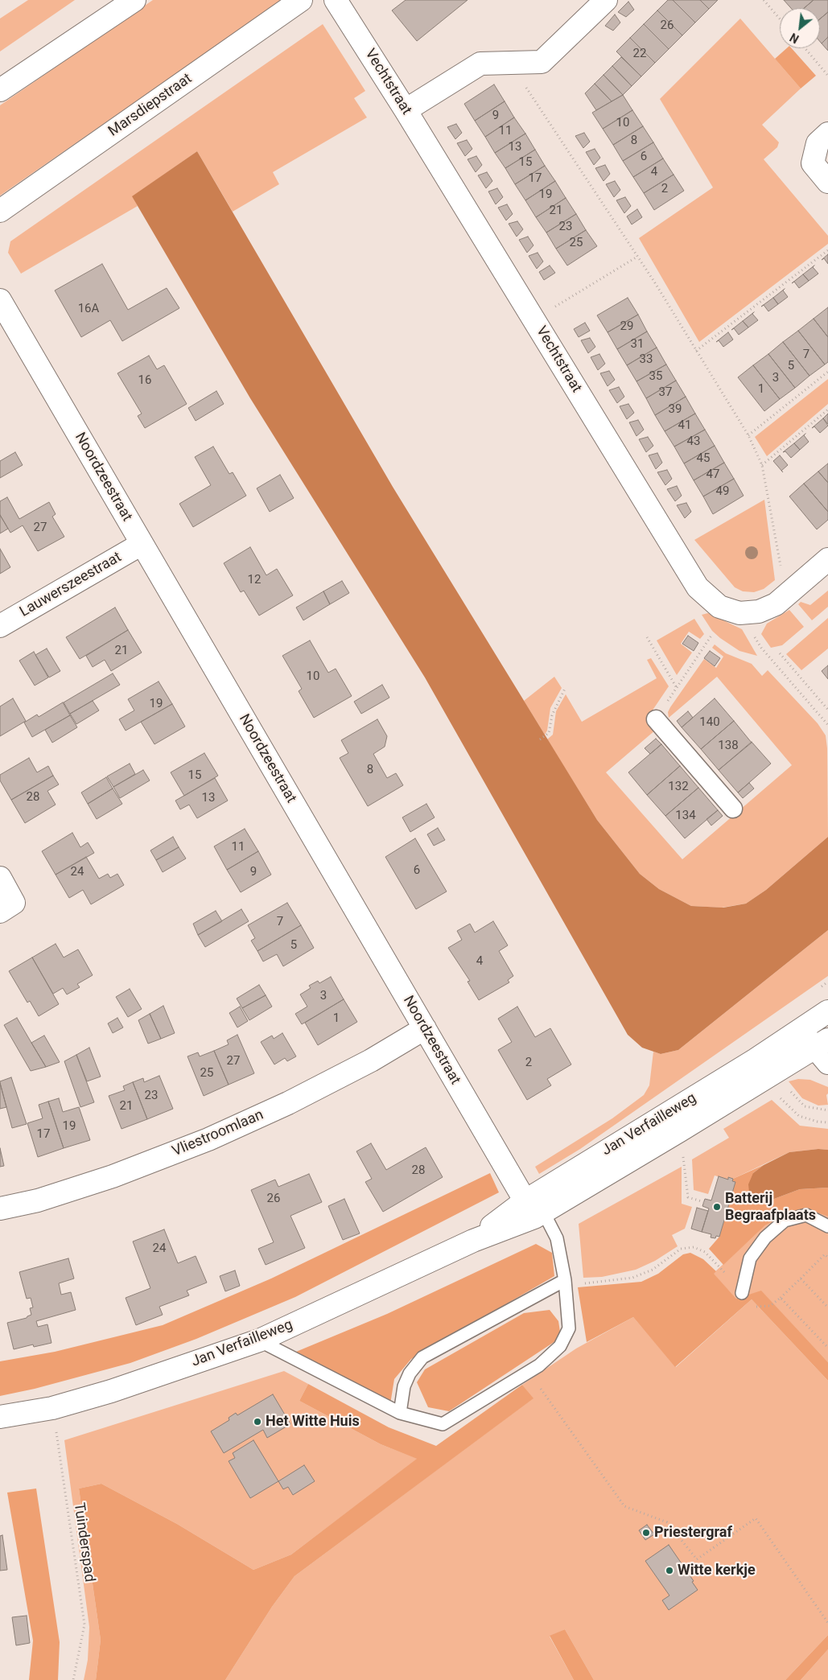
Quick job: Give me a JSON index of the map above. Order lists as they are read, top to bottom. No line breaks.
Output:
{"streets":{"street":["Vechtstraat","Marsdiepstraat","Noordzeestraat","Lauwerszeestraat","Jan Verfailleweg","Vliestroomlaan"],"path":["Tuinderspad"]},"crossings":[["Noordzeestraat","Lauwerszeestraat"],["Noordzeestraat","Jan Verfailleweg"],["Noordzeestraat","Vliestroomlaan"],["Jan Verfailleweg","Tuinderspad"]],"places":["Batterij Begraafplaats","Het Witte Huis","Priestergraf","Witte kerkje"],"house_numbers":["26","22","9","10","11","8","13","6","15","4","17","2","19","21","23","25","16A","29","31","7","33","5","35","3","16","1","37","39","41","43","45","47","49","27","12","21","10","19","140","138","8","15","132","28","13","134","11","6","24","9","7","5","4","3","1","27","2","25","23","21","19","17","28","26","24"],"north":"bottom left"}
